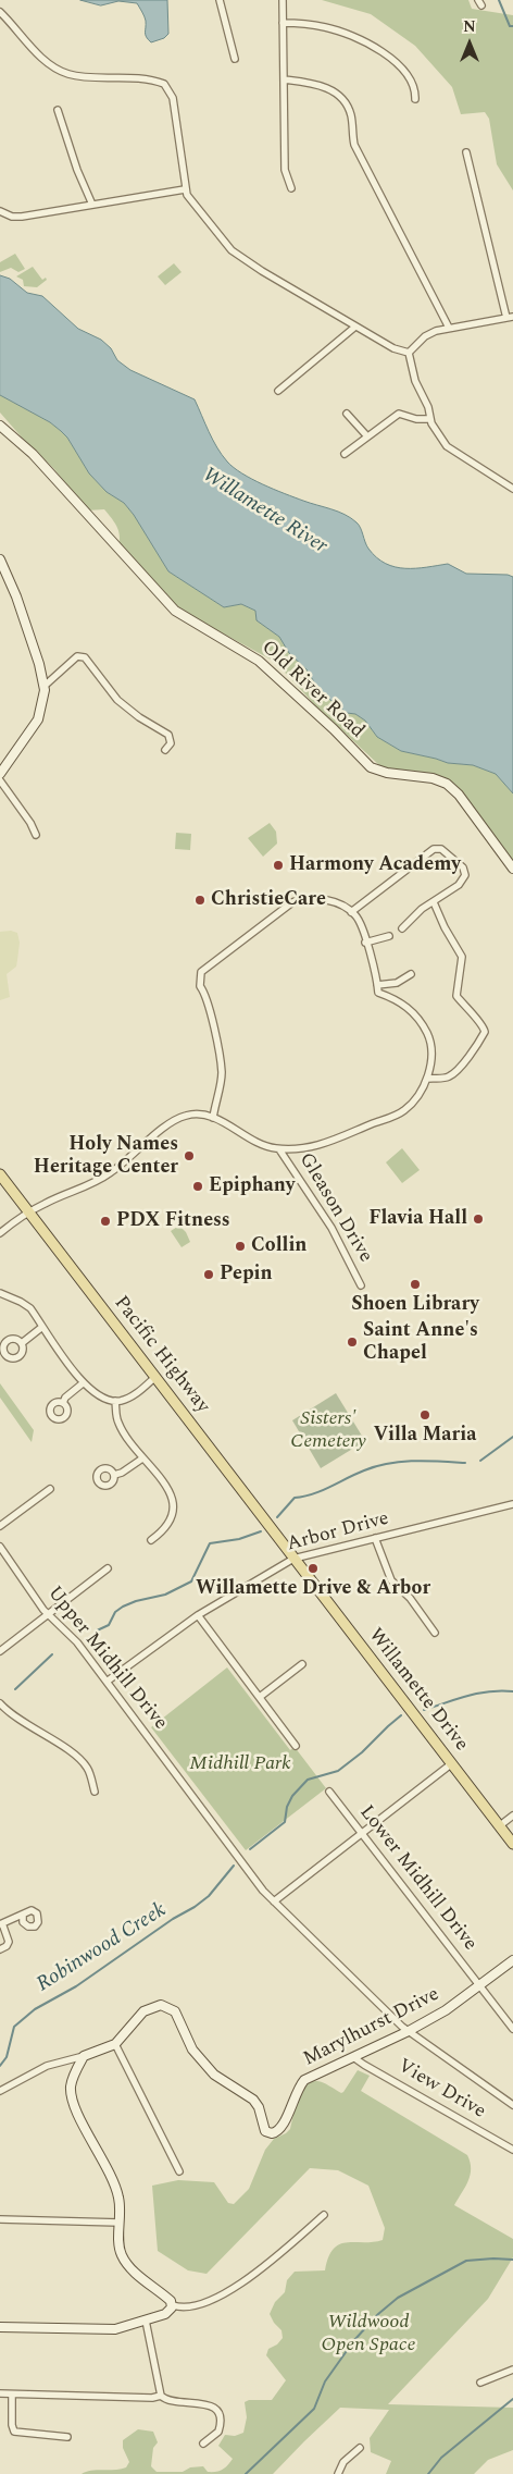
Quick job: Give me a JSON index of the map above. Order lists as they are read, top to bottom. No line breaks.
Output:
{"streets":{"main road":["Pacific Highway","Willamette Drive"],"street":["Old River Road","Gleason Drive","Arbor Drive","Upper Midhill Drive","Lower Midhill Drive","Marylhurst Drive","View Drive"]},"crossings":[["Pacific Highway","Arbor Drive"],["Pacific Highway","Willamette Drive"],["Arbor Drive","Upper Midhill Drive"],["Arbor Drive","Willamette Drive"],["Upper Midhill Drive","Marylhurst Drive"],["Lower Midhill Drive","Marylhurst Drive"],["Marylhurst Drive","View Drive"]],"water":["Willamette River","Robinwood Creek"],"parks":["Sisters' Cemetery","Midhill Park","Wildwood Open Space"],"places":["Harmony Academy","ChristieCare","Holy Names Heritage Center","Epiphany","Flavia Hall","PDX Fitness","Collin","Pepin","Shoen Library","Saint Anne's Chapel","Villa Maria","Willamette Drive & Arbor"],"north":"top"}
